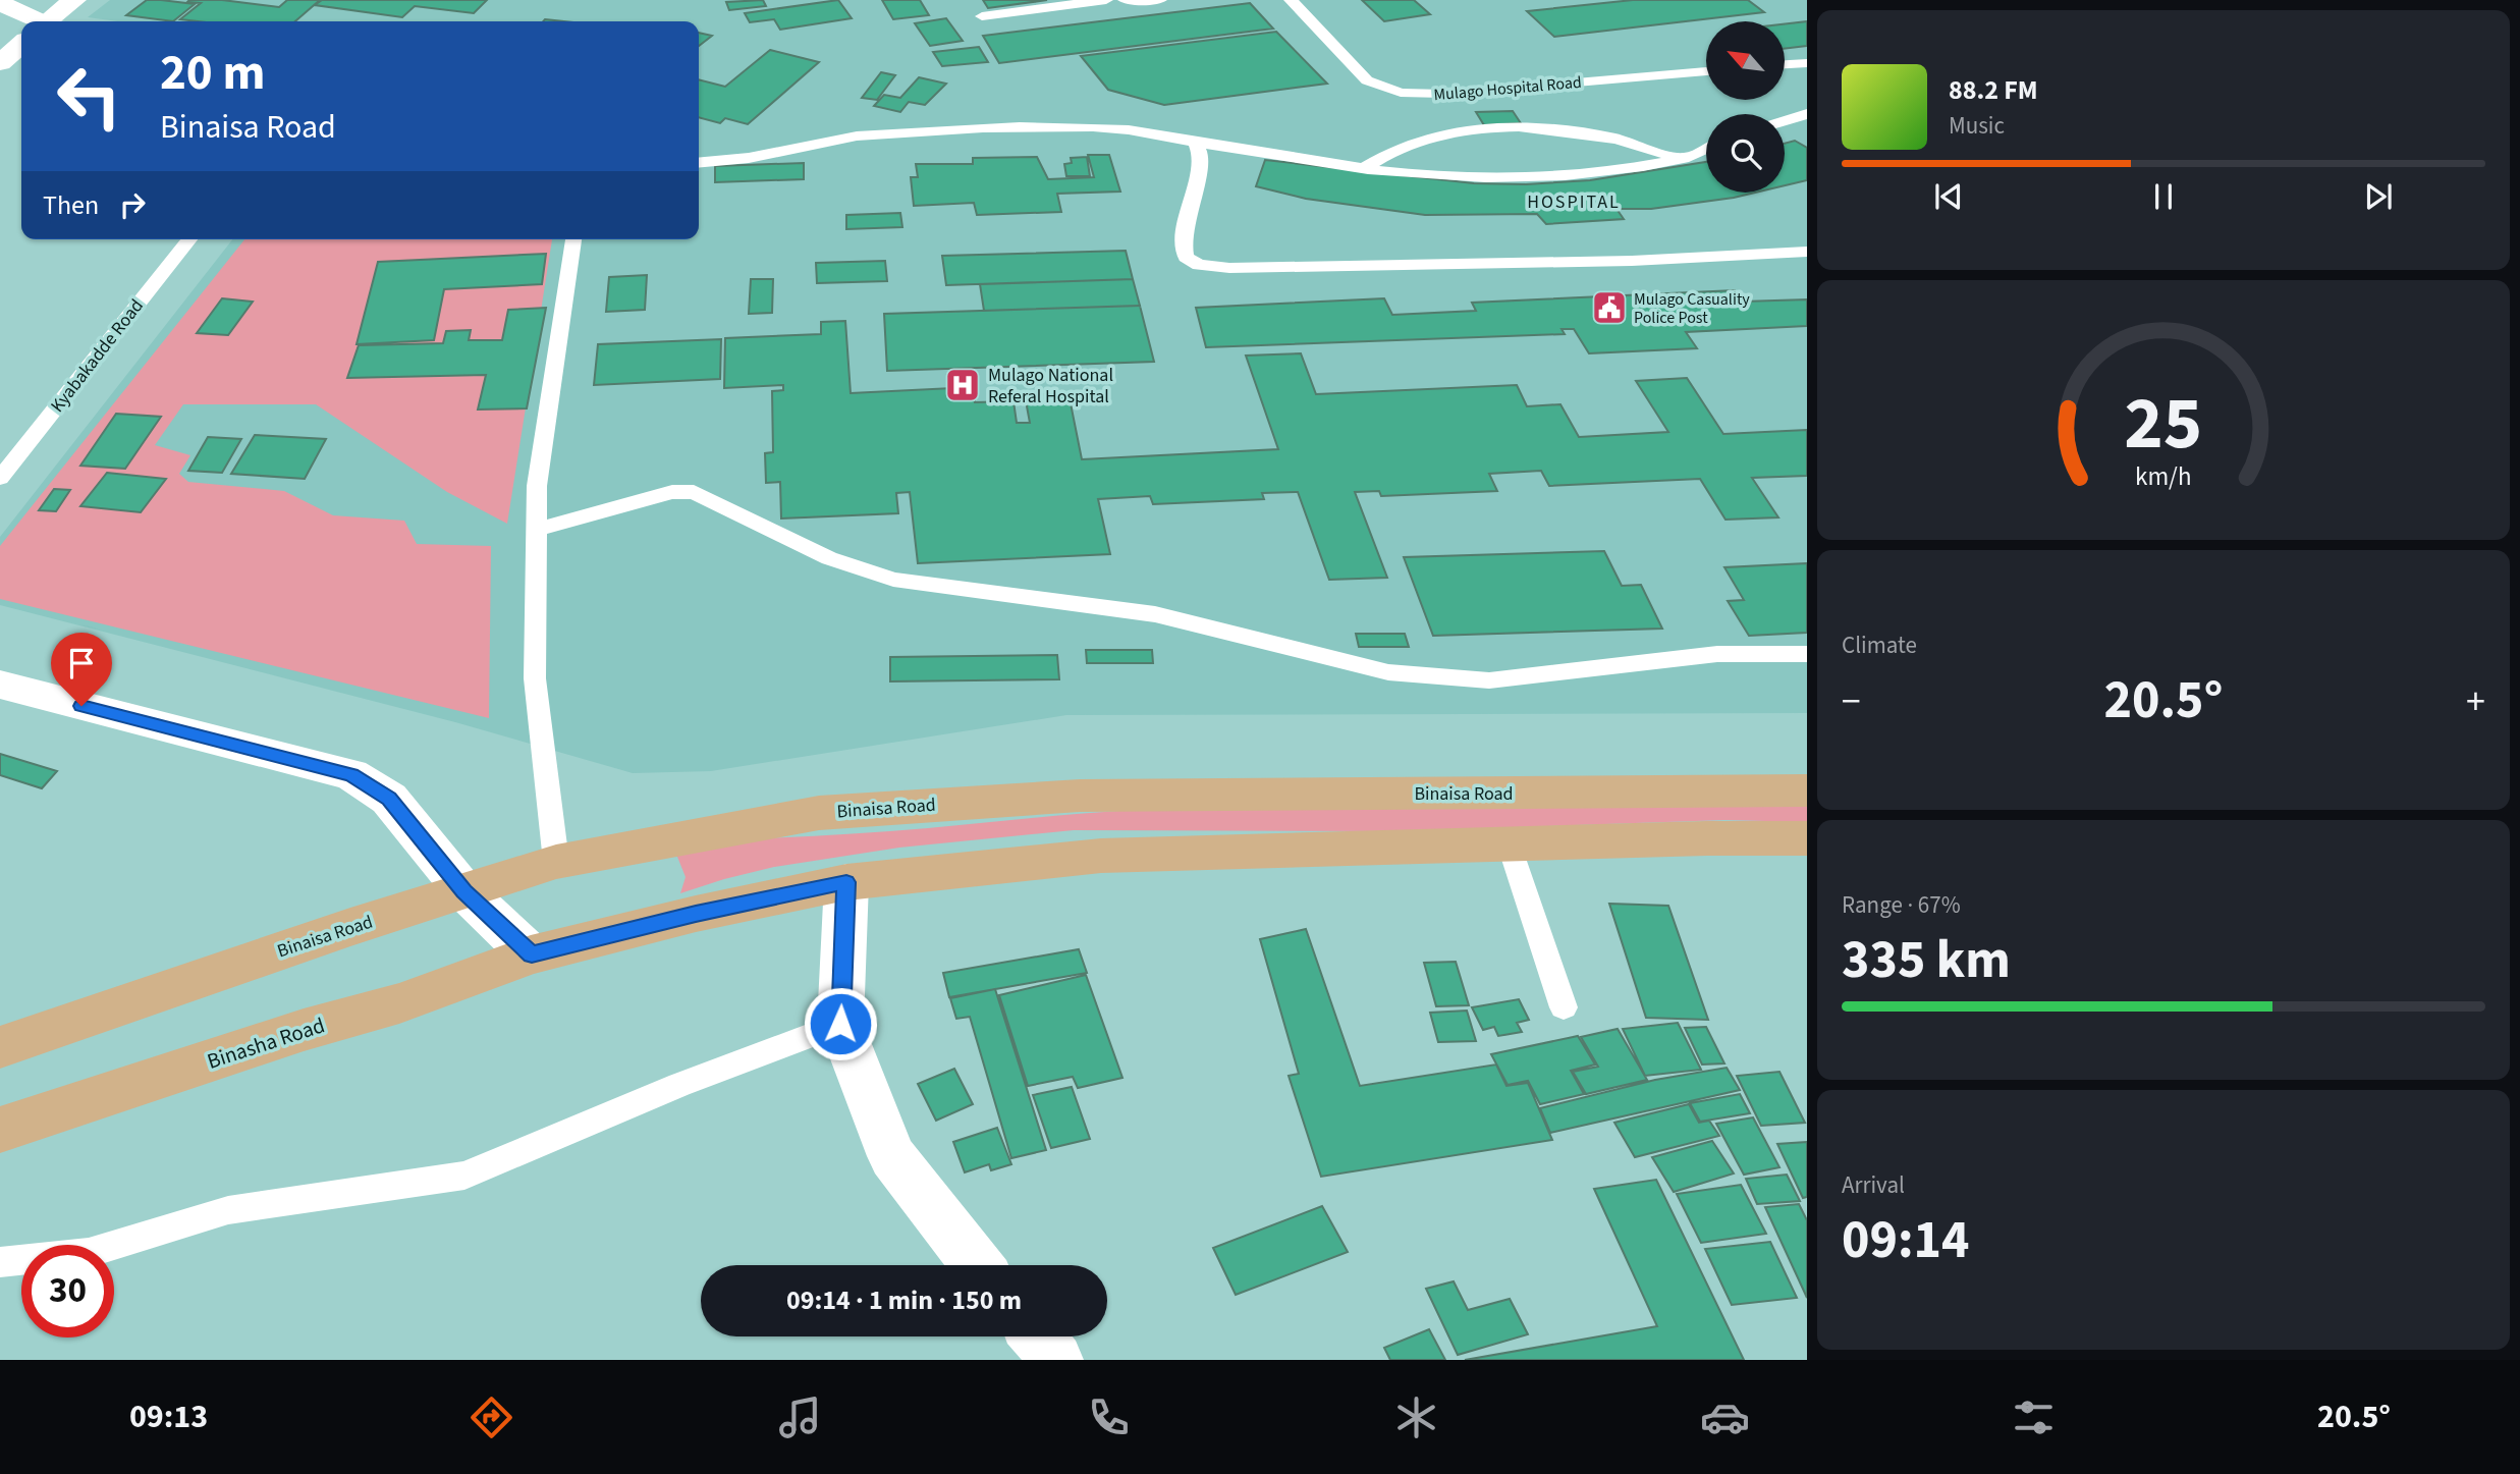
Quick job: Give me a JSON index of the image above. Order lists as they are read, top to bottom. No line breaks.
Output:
{"streets":{"main road":["Binaisa Road","Binasha Road"],"lane":["Mulago Hospital Road","Kyabakadde Road"]},"districts":["HOSPITAL"],"places":{"public building":["Mulago Casuality Police Post"],"hospital":["Mulago National Referal Hospital"]},"north":"top left","page":{"turn":["20 m","Binaisa Road"],"song":["88.2 FM","Music"],"then":"Then","tile":["Climate",["Range · 67%","335 km"],["Arrival","09:14"]],"heat":["−","20.5°","+"],"limit":"30","trip":"09:14 · 1 min · 150 m","tabs":["09:13","20.5°"],"gauge":["25","km/h"]}}
